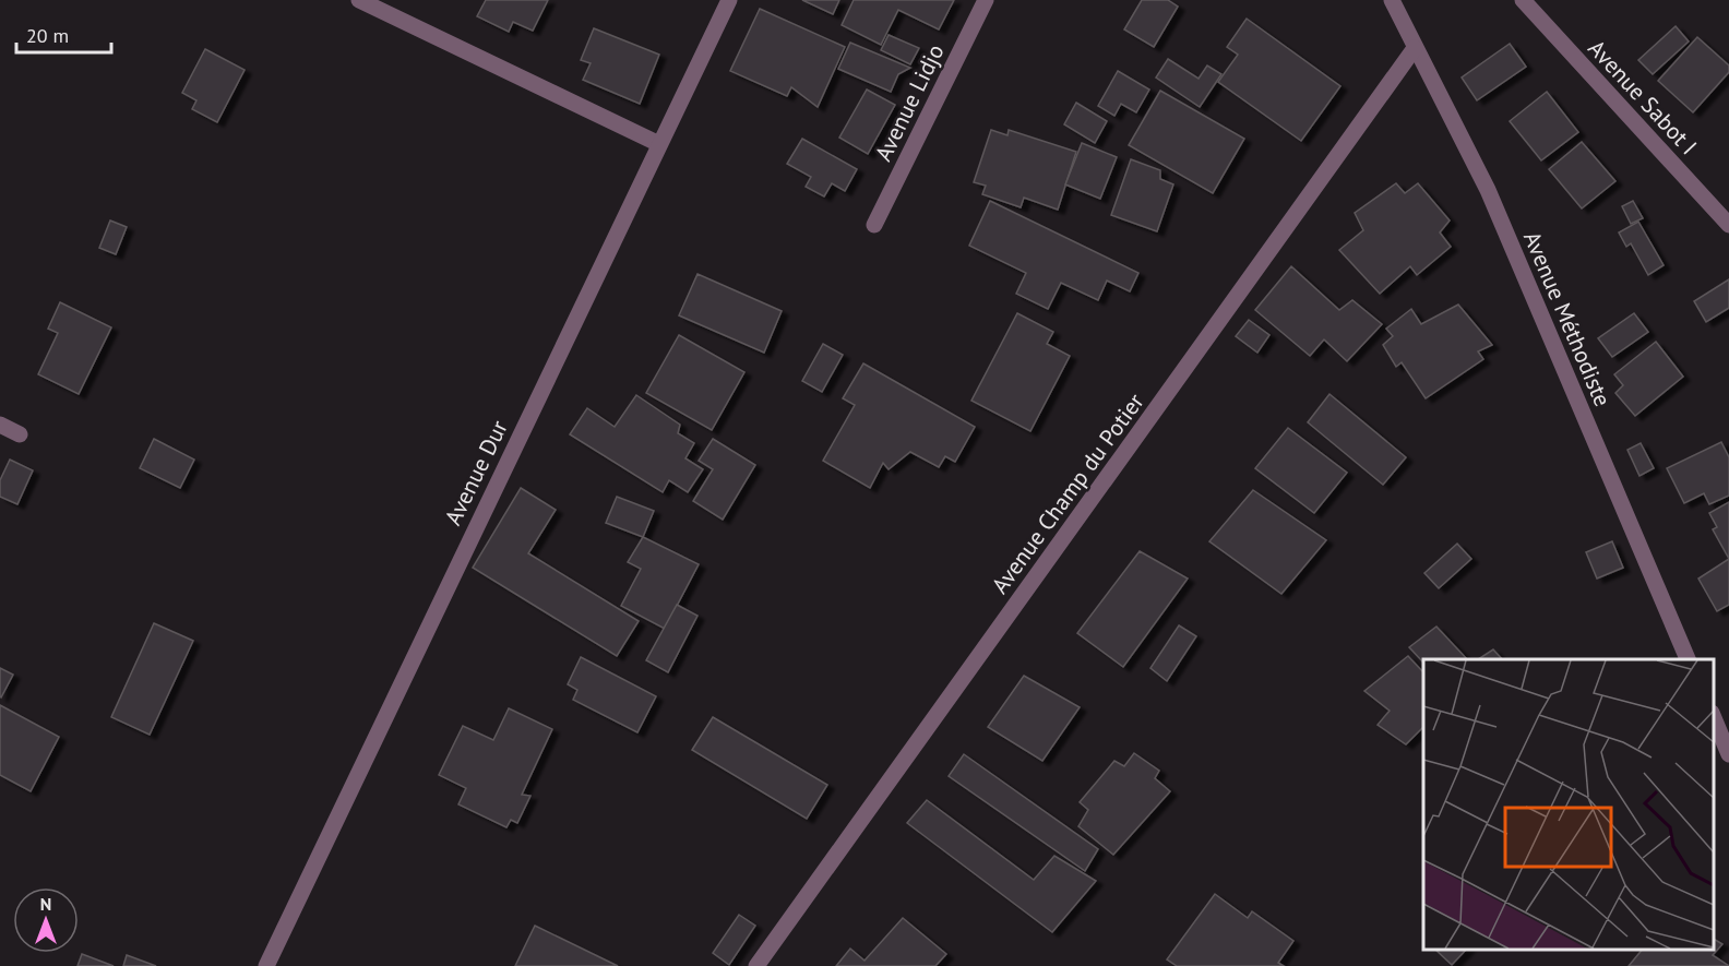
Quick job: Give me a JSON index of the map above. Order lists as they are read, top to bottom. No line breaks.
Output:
{"streets":{"street":["Avenue Sabot I","Avenue Lidjo","Avenue Méthodiste","Avenue Dur","Avenue Champ du Potier"]},"crossings":[["Avenue Méthodiste","Avenue Champ du Potier"]],"scale_bar":"20 m","north":"top"}
